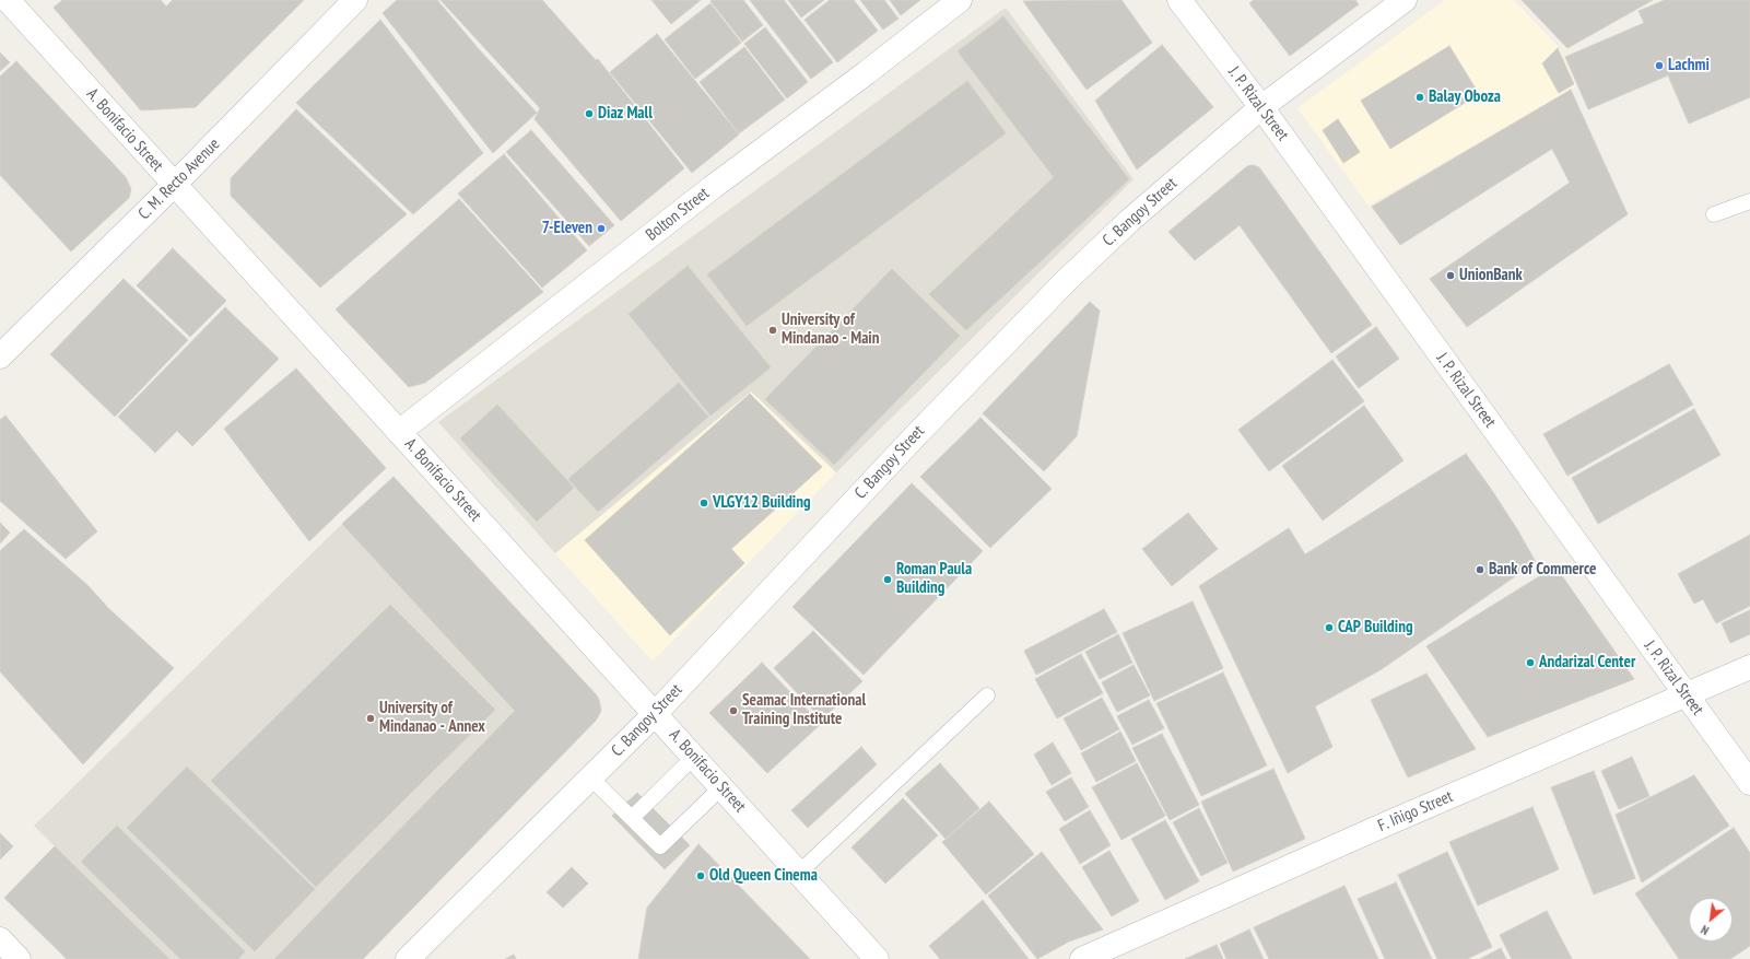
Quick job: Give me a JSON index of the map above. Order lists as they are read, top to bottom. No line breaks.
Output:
{"streets":{"street":["J. P. Rizal Street","A. Bonifacio Street","C. M. Recto Avenue","C. Bangoy Street","Bolton Street","F. Iñigo Street"]},"crossings":[["J. P. Rizal Street","C. Bangoy Street"],["J. P. Rizal Street","F. Iñigo Street"],["A. Bonifacio Street","C. M. Recto Avenue"],["A. Bonifacio Street","C. Bangoy Street"],["A. Bonifacio Street","Bolton Street"]],"places":["Lachmi","Balay Oboza","Diaz Mall","7-Eleven","UnionBank","University of Mindanao - Main","VLGY12 Building","Bank of Commerce","Roman Paula Building","CAP Building","Andarizal Center","Seamac International Training Institute","University of Mindanao - Annex","Old Queen Cinema"],"north":"bottom left"}
